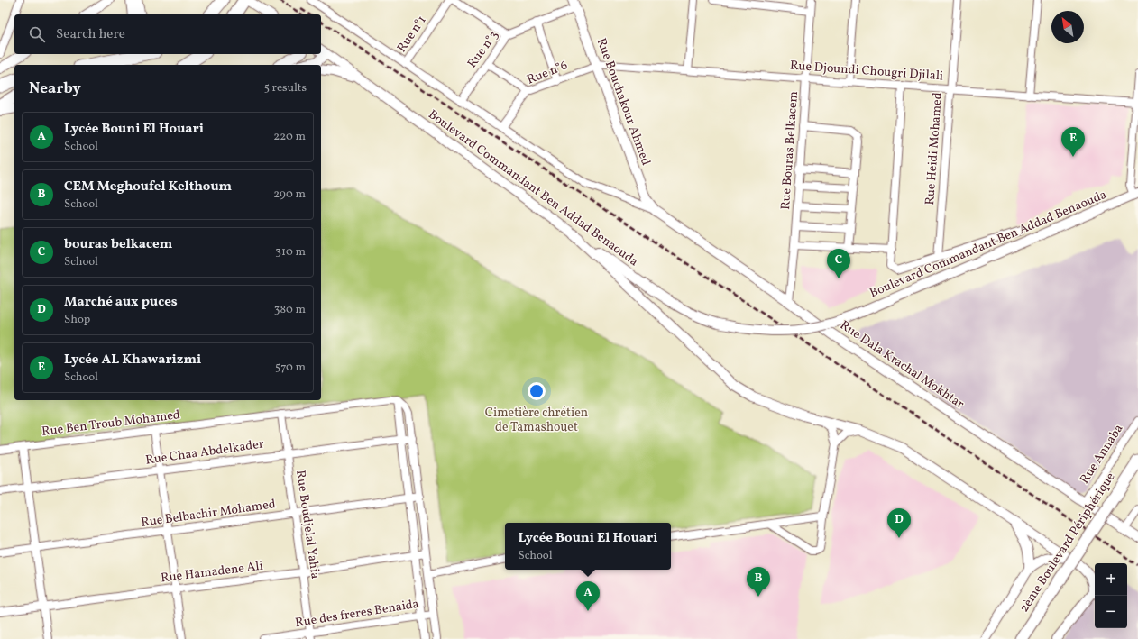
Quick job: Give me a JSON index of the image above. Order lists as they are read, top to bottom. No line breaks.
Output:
{"streets":{"main road":["2ème Boulevard Périphérique"],"street":["Rue n°1","Rue n°3","Rue Djoundi Chougri Djilali","Rue n°6","Rue Bouchakour Ahmed","Rue Heidi Mohamed","Rue Bouras Belkacem","Boulevard Commandant Ben Addad Benaouda","Rue Dala Krachal Mokhtar","Rue Ben Troub Mohamed","Rue Chaa Abdelkader","Rue Annaba","Rue Belbachir Mohamed","Rue Boudjelal Yahia","Rue Hamadene Ali","Rue des freres Benaida"]},"crossings":[["Rue n°3","Rue Bouchakour Ahmed"],["Rue Djoundi Chougri Djilali","Rue n°6"],["Rue Djoundi Chougri Djilali","Rue Bouchakour Ahmed"],["Rue Djoundi Chougri Djilali","Rue Heidi Mohamed"],["Rue Djoundi Chougri Djilali","Rue Bouras Belkacem"],["Rue n°6","Rue Bouchakour Ahmed"],["Rue Bouchakour Ahmed","Rue Dala Krachal Mokhtar"],["Rue Bouras Belkacem","Rue Dala Krachal Mokhtar"],["Rue Dala Krachal Mokhtar","Rue Annaba"],["Rue Ben Troub Mohamed","Rue Boudjelal Yahia"],["Rue Chaa Abdelkader","Rue Boudjelal Yahia"],["Rue Belbachir Mohamed","Rue Boudjelal Yahia"],["Rue Boudjelal Yahia","Rue Hamadene Ali"],["Rue Boudjelal Yahia","Rue des freres Benaida"]],"parks":["Cimetière chrétien de Tamashouet"],"north":"top left","page":{"search":"Search here","heading":["Nearby","5 results"],"list":[{"mark":"A","name":"Lycée Bouni El Houari","note":"School","value":"220 m"},{"mark":"B","name":"CEM Meghoufel Kelthoum","note":"School","value":"290 m"},{"mark":"C","name":"bouras belkacem","note":"School","value":"310 m"},{"mark":"D","name":"Marché aux puces","note":"Shop","value":"380 m"},{"mark":"E","name":"Lycée AL Khawarizmi","note":"School","value":"570 m"}],"pins":["E","C","D","B","A"],"popup":["Lycée Bouni El Houari","School"],"map_buttons":["+","−"]}}
